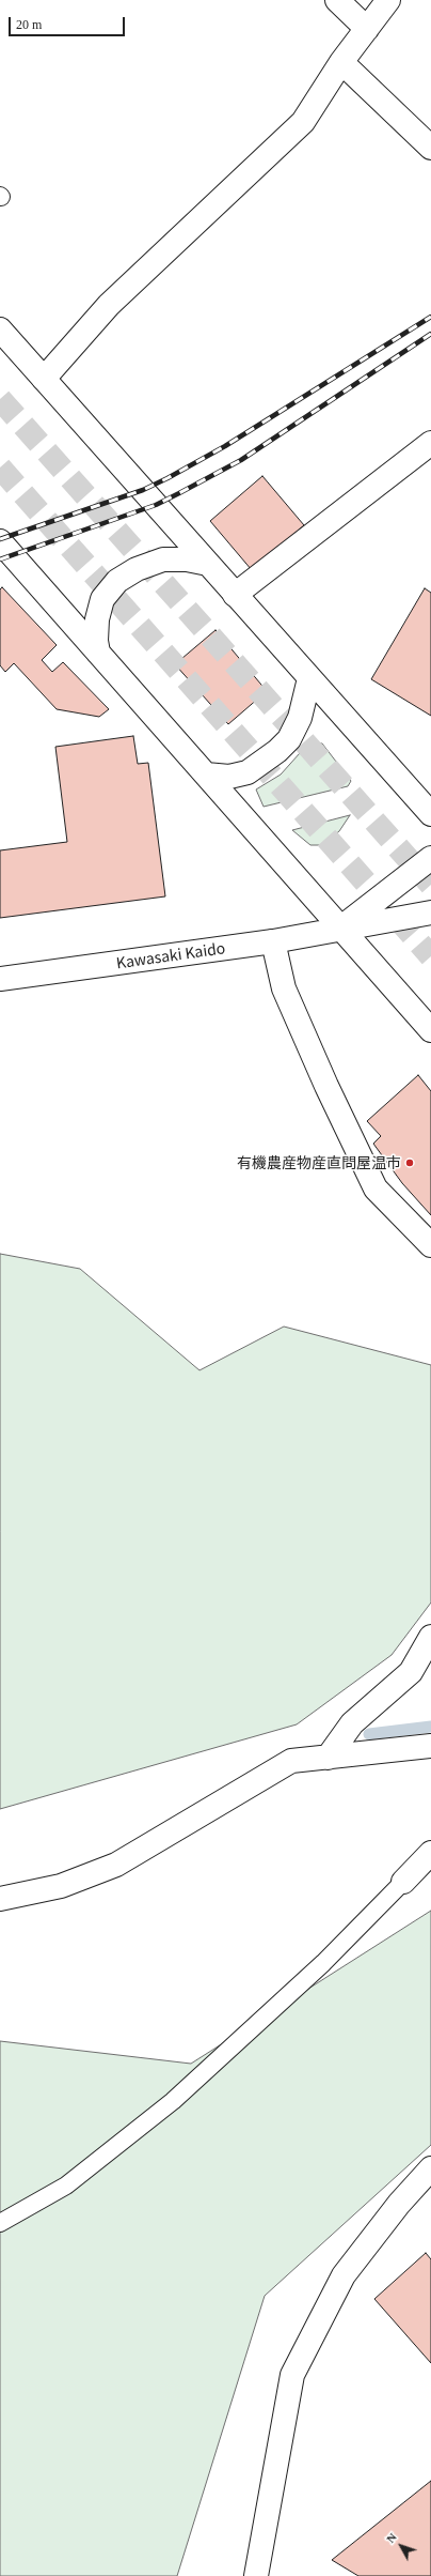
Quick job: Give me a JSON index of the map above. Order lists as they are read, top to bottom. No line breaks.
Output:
{"streets":{"street":["Kawasaki Kaido"]},"places":["有機農産物産直問屋温市"],"scale_bar":"20 m","north":"top left"}
